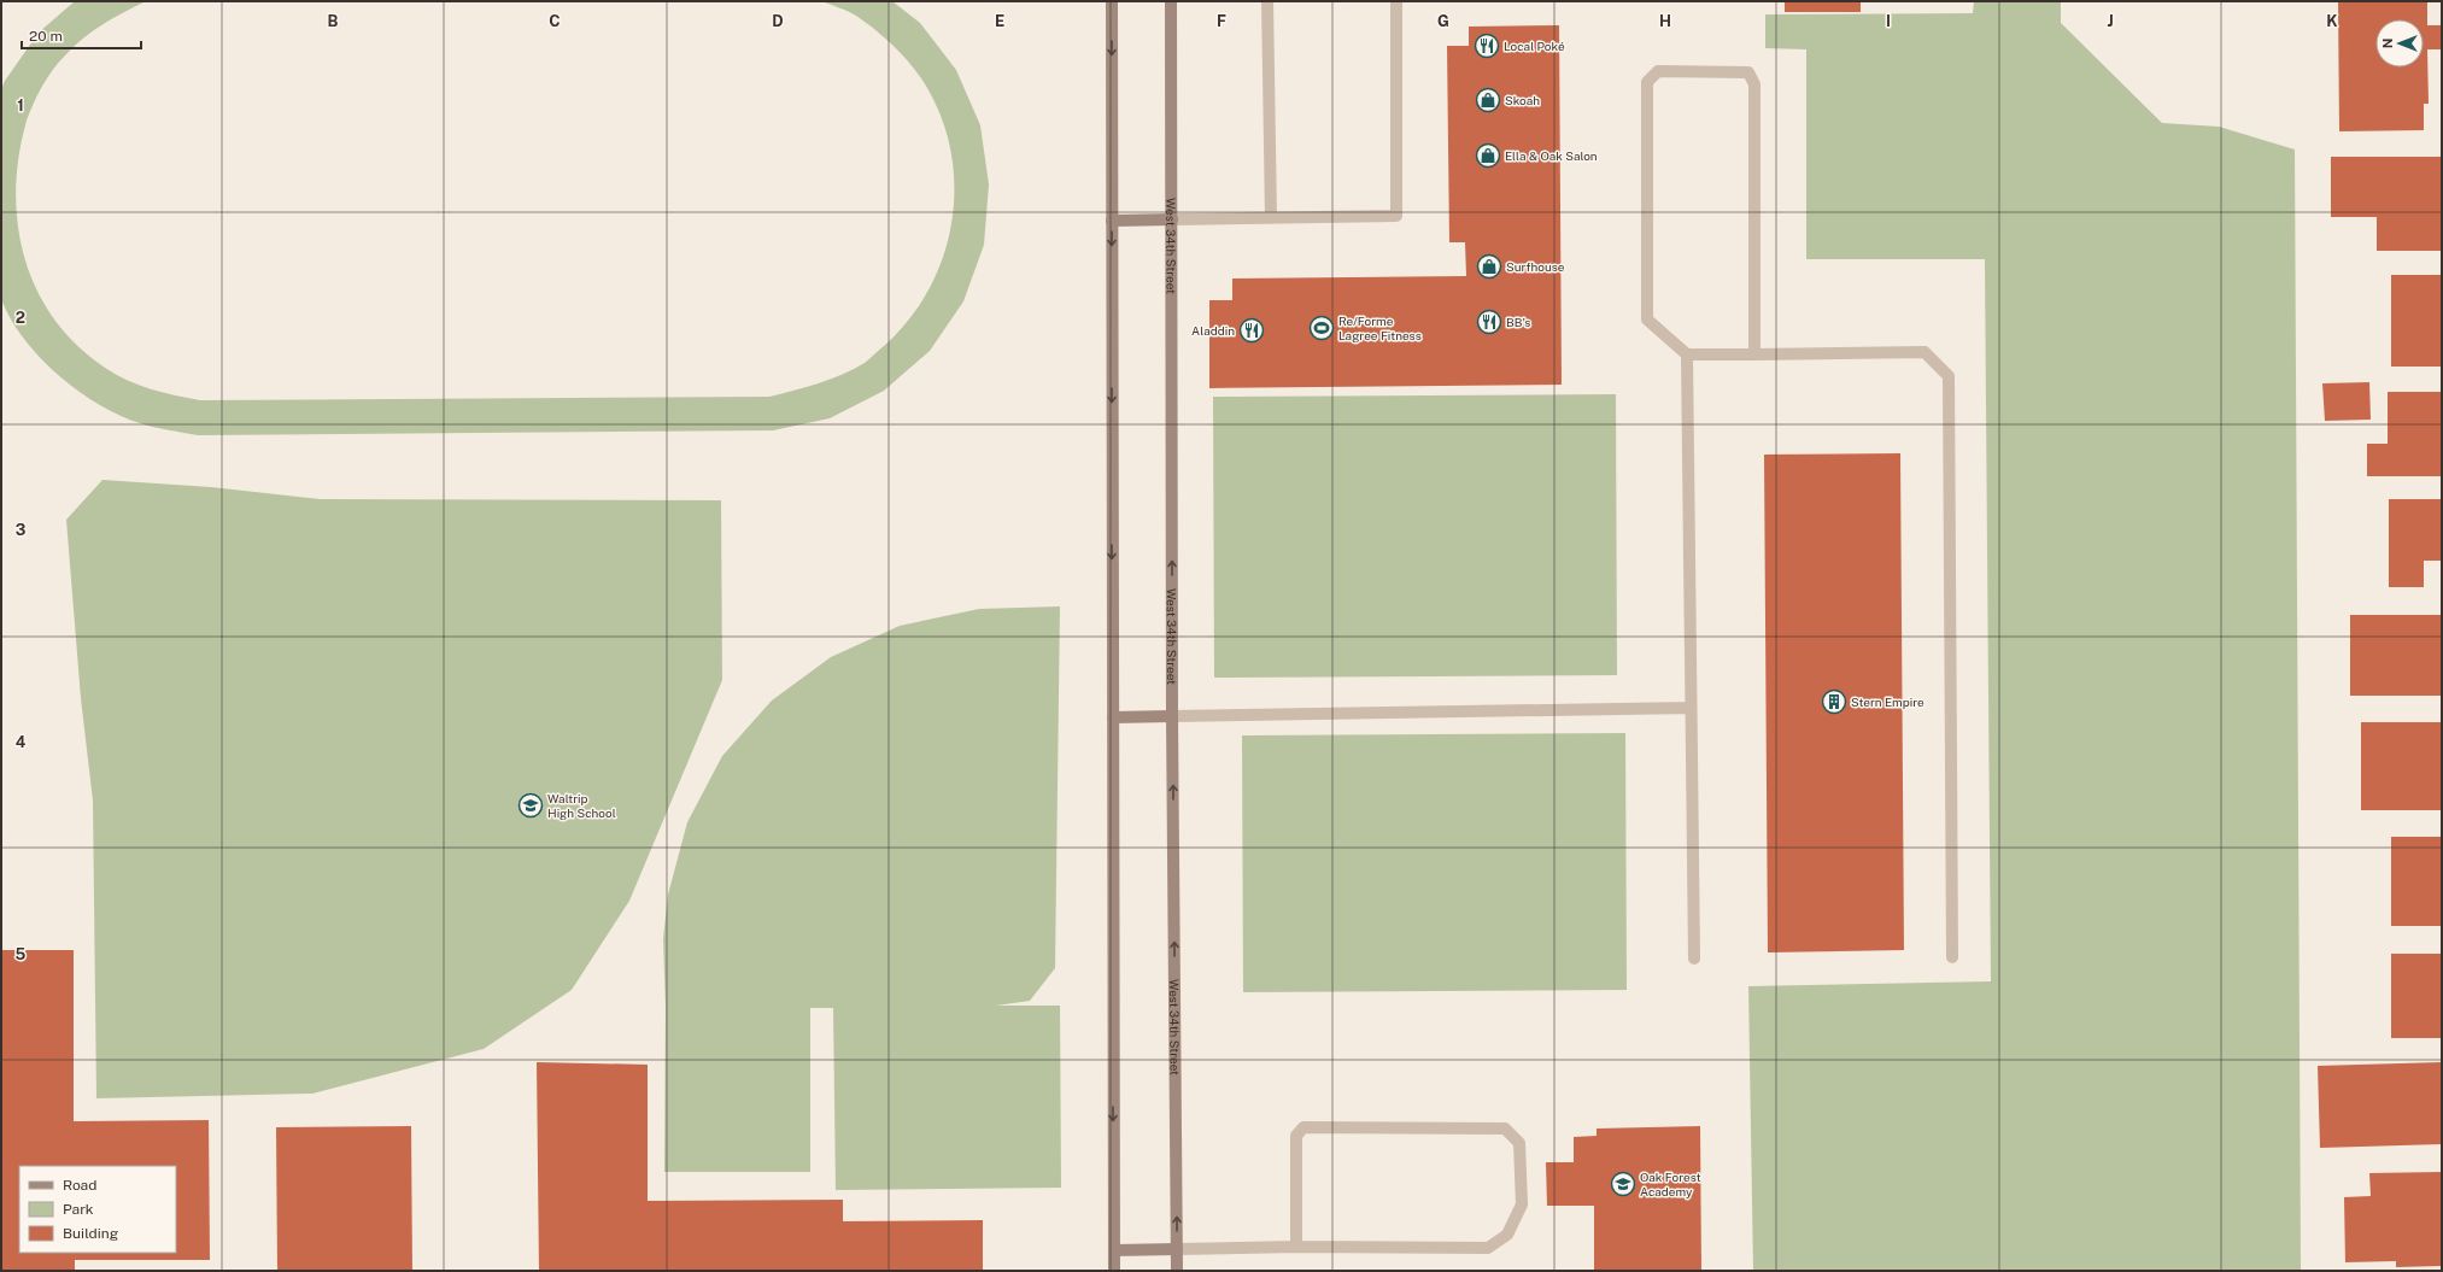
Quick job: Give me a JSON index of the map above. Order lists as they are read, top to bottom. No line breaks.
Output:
{"streets":{"main road":["West 34th Street"]},"places":{"restaurant":["Local Poké","BB's","Aladdin"],"shop":["Skoah","Ella & Oak Salon","Surfhouse"],"sports":["Re/Forme Lagree Fitness"],"building":["Stern Empire"],"school or university":["Waltrip High School","Oak Forest Academy"]},"legend":["Road","Park","Building"],"scale_bar":"20 m","north":"left","grid":{"columns":["B","C","D","E","F","G","H","I","J","K"],"rows":["1","2","3","4","5"]}}
